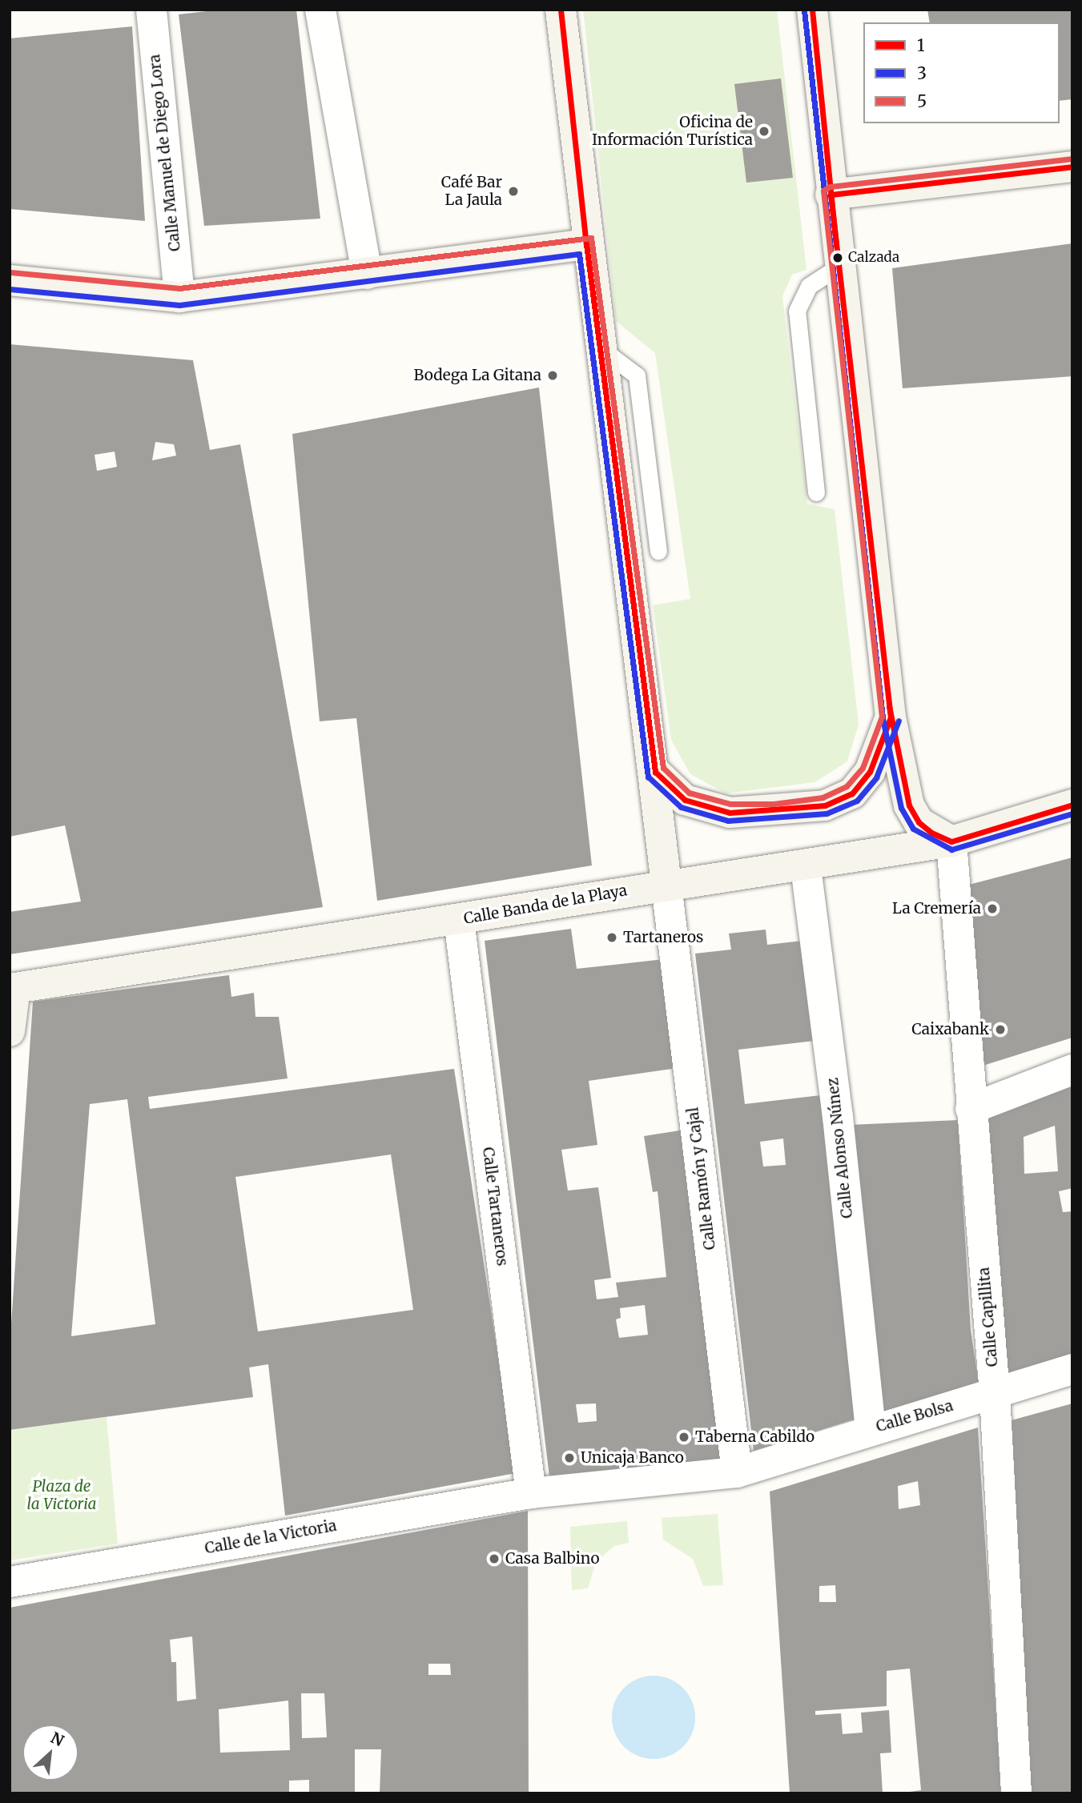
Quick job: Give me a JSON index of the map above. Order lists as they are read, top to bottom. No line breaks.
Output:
{"streets":{"street":["Calle Manuel de Diego Lora","Calle Banda de la Playa","Calle Alonso Núnez","Calle Ramón y Cajal","Calle Tartaneros","Calle Capillita","Calle Bolsa","Calle de la Victoria"]},"crossings":[["Calle Banda de la Playa","Calle Alonso Núnez"],["Calle Banda de la Playa","Calle Ramón y Cajal"],["Calle Banda de la Playa","Calle Tartaneros"],["Calle Banda de la Playa","Calle Capillita"],["Calle Alonso Núnez","Calle Bolsa"],["Calle Ramón y Cajal","Calle Bolsa"],["Calle Tartaneros","Calle Bolsa"],["Calle Tartaneros","Calle de la Victoria"],["Calle Capillita","Calle Bolsa"],["Calle Bolsa","Calle de la Victoria"]],"parks":["Plaza de la Victoria"],"places":["Oficina de Información Turística","Café Bar La Jaula","Calzada","Bodega La Gitana","La Cremería","Tartaneros","Caixabank","Taberna Cabildo","Unicaja Banco","Casa Balbino"],"lines":["transit line 1","transit line 3","transit line 5"],"legend":["1","3","5"],"north":"top right"}
